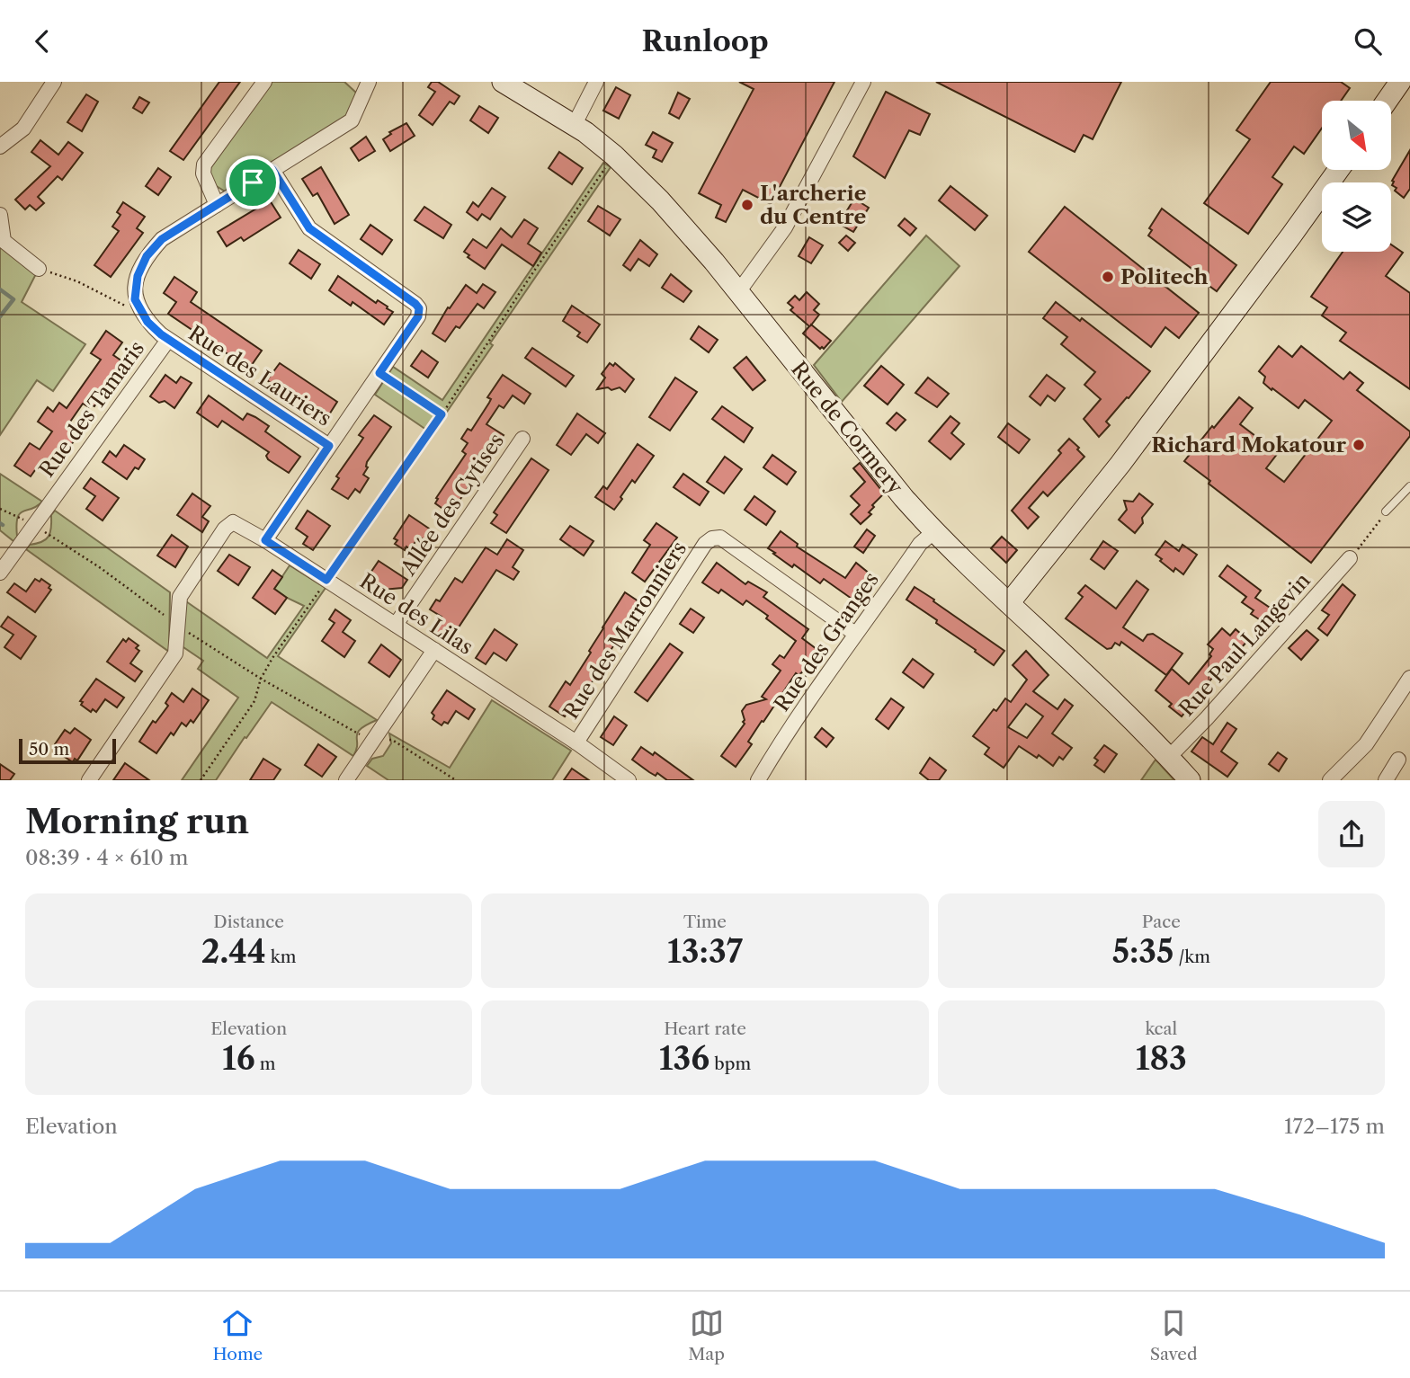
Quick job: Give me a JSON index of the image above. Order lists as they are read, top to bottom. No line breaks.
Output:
{"streets":{"main road":["Rue de Cormery"],"street":["Rue des Lauriers","Rue des Tamaris","Allée des Cytises","Rue des Lilas","Rue des Marronniers","Rue des Granges","Rue Paul Langevin"]},"crossings":[["Rue des Lauriers","Rue des Tamaris"],["Rue de Cormery","Rue des Granges"],["Rue de Cormery","Rue Paul Langevin"],["Allée des Cytises","Rue des Lilas"],["Rue des Lilas","Rue des Marronniers"],["Rue des Marronniers","Rue des Granges"]],"places":["L'archerie du Centre","Politech","Richard Mokatour"],"scale_bar":"50 m","north":"bottom right","page":{"header":"Runloop","scale":"50 m","heading":["Morning run","08:39 · 4 × 610 m"],"stats":[["Distance","2.44 km"],["Time","13:37"],["Pace","5:35 /km"],["Elevation","16 m"],["Heart rate","136 bpm"],["kcal","183"]],"chart":["Elevation","172–175 m"],"tabs":["Home","Map","Saved"]}}
